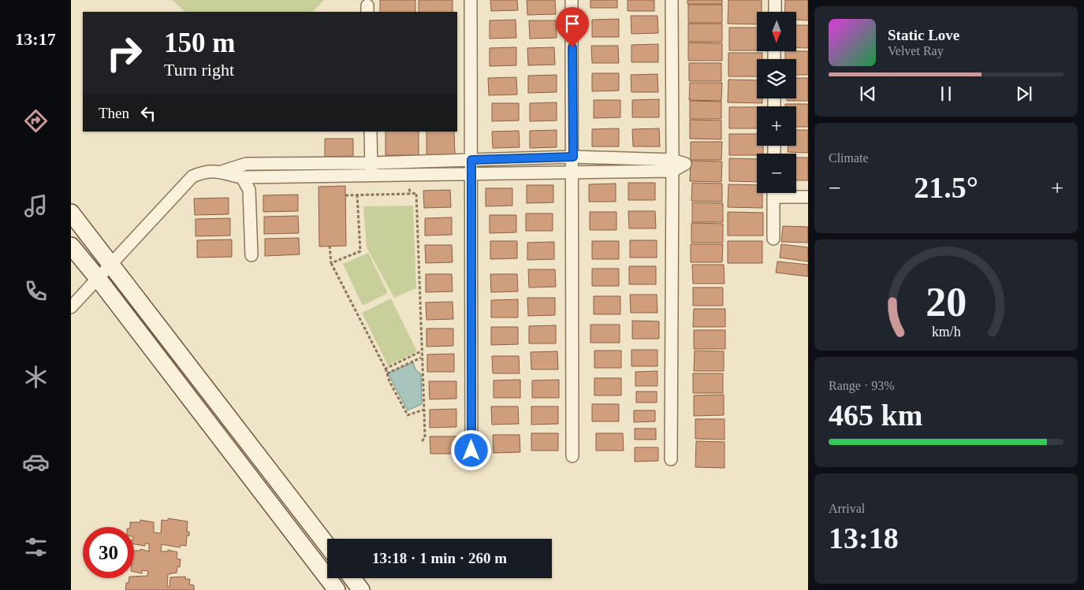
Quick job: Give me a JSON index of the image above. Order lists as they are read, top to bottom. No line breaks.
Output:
{"north":"bottom","page":{"tabs":"13:17","map_buttons":["+","−"],"turn":["150 m","Turn right"],"song":["Static Love","Velvet Ray"],"then":"Then","tile":["Climate",["Range · 93%","465 km"],["Arrival","13:18"]],"heat":["−","21.5°","+"],"limit":"30","trip":"13:18 · 1 min · 260 m","gauge":["20","km/h"]}}
